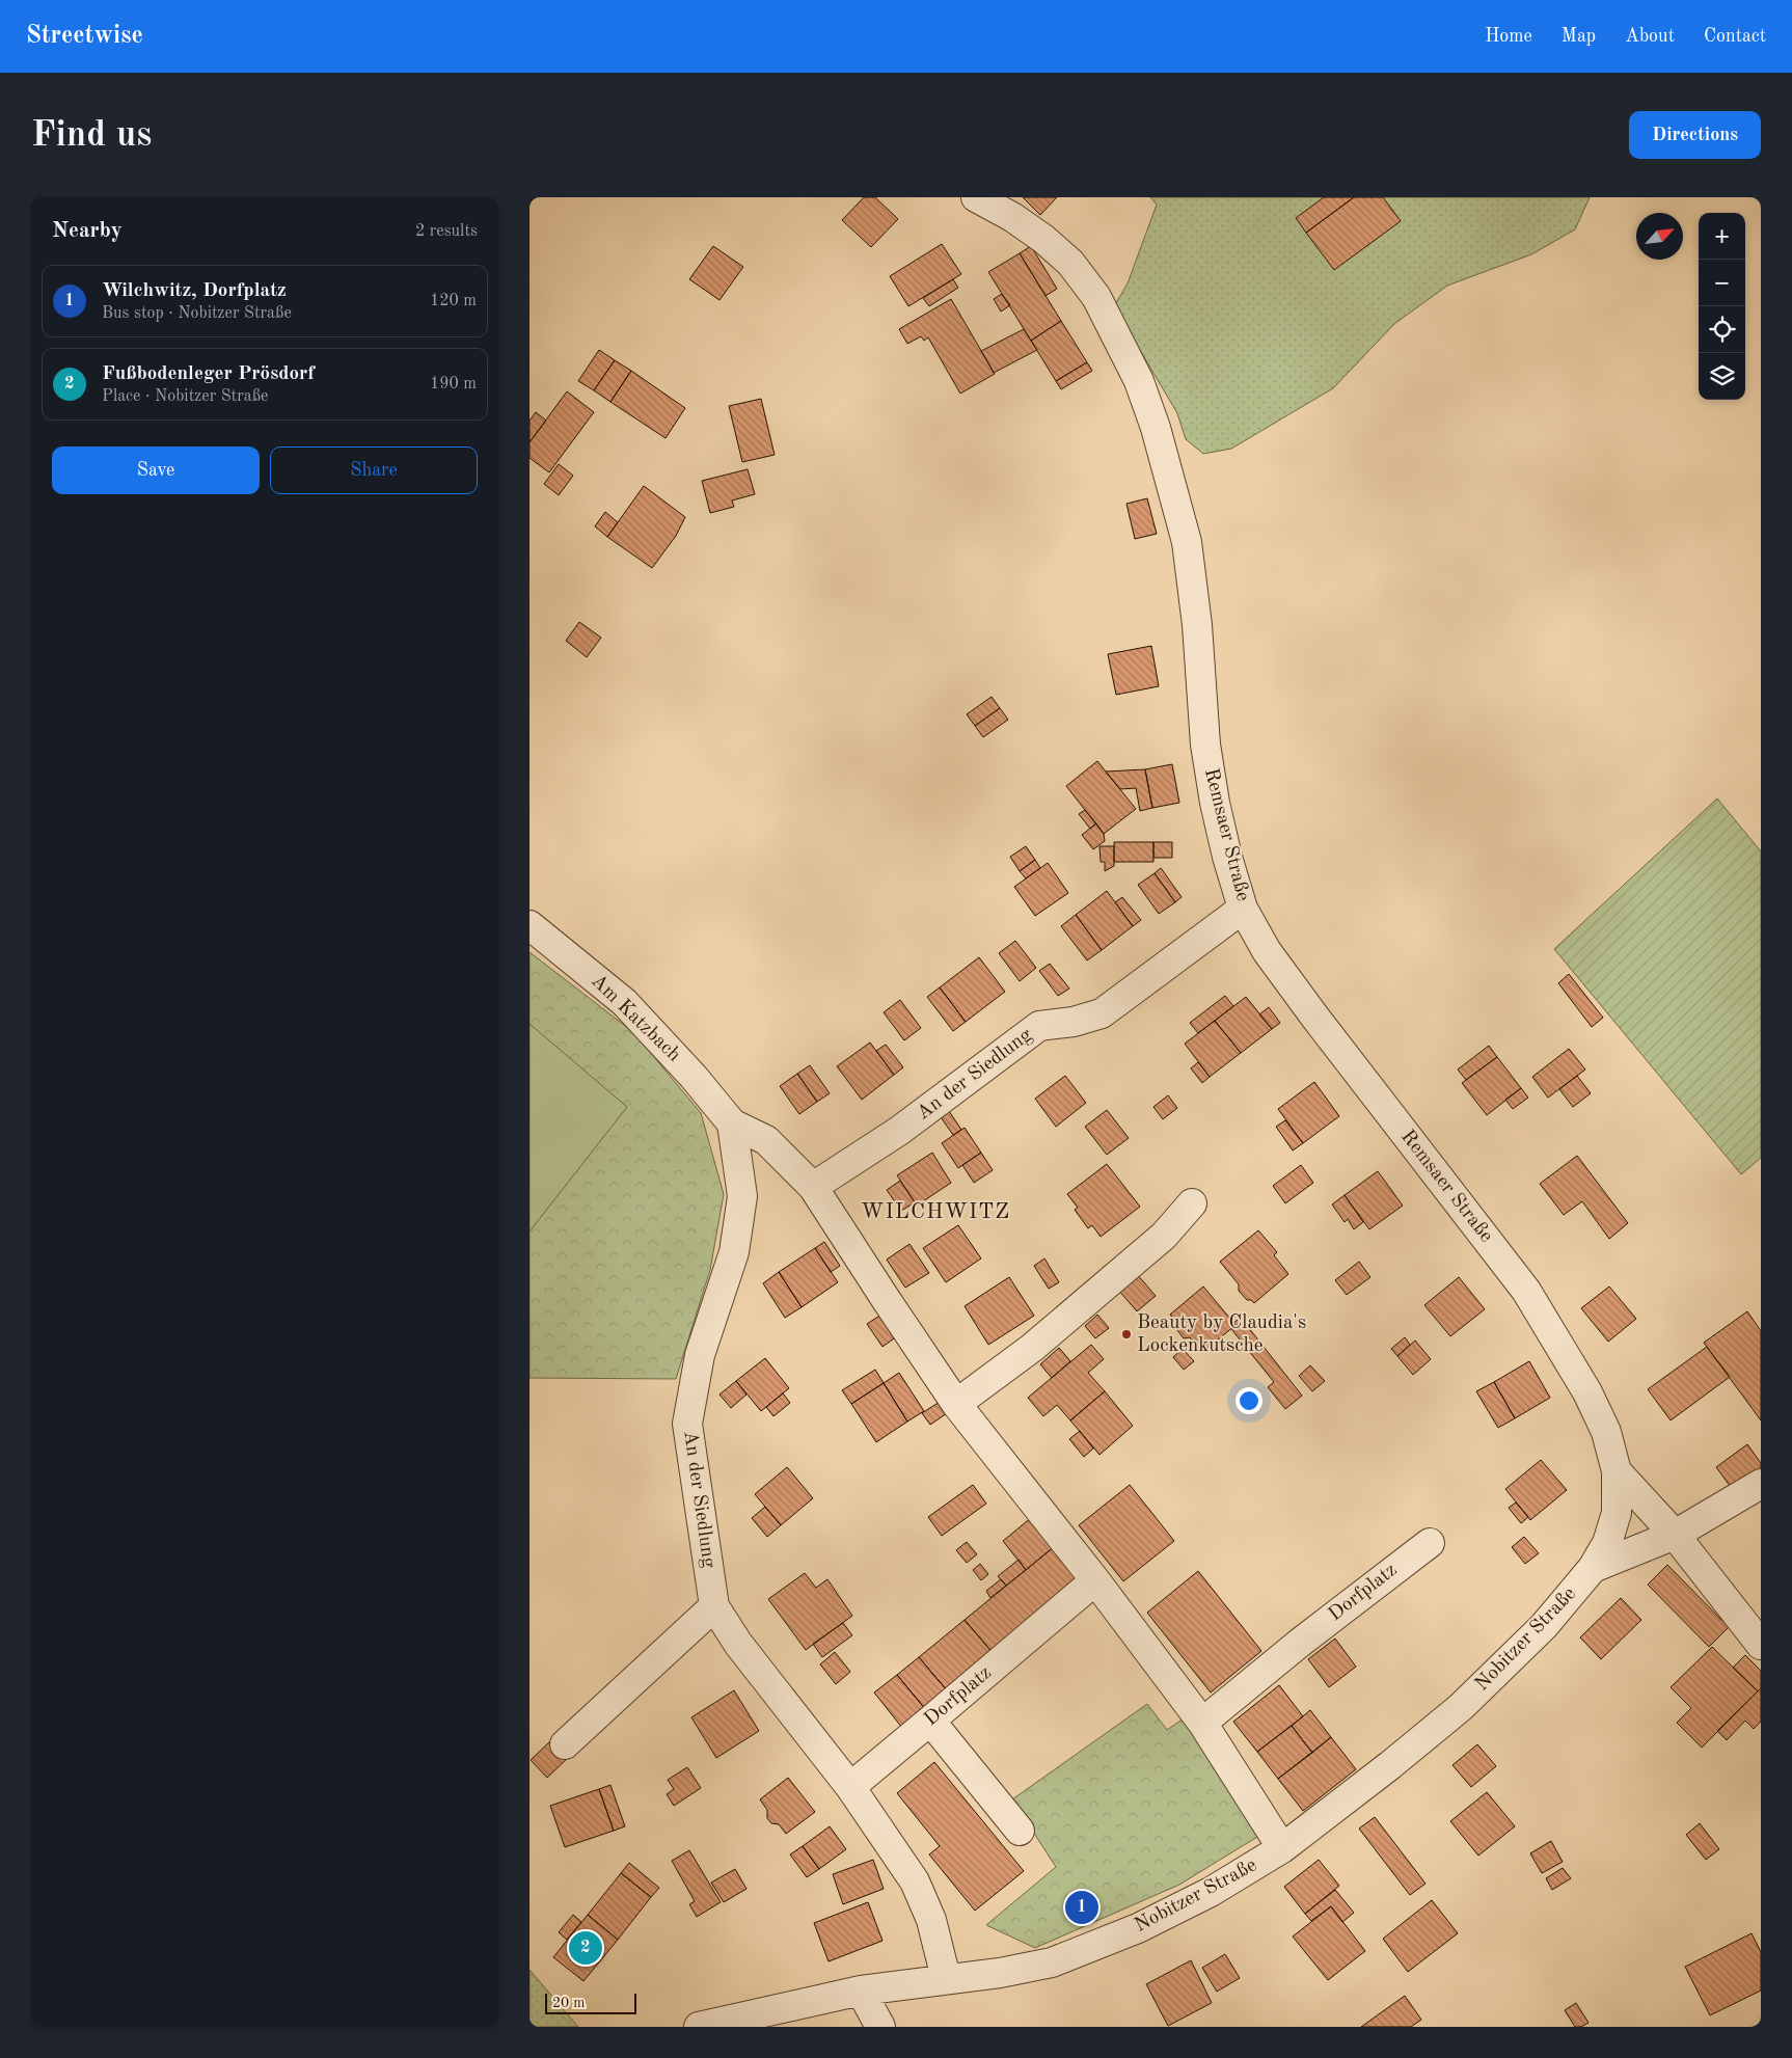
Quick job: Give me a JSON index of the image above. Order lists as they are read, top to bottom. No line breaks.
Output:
{"streets":{"street":["Remsaer Straße","Am Katzbach","An der Siedlung","Dorfplatz","Nobitzer Straße"]},"crossings":[["Remsaer Straße","An der Siedlung"],["Remsaer Straße","Nobitzer Straße"],["Am Katzbach","An der Siedlung"],["An der Siedlung","Dorfplatz"]],"districts":["WILCHWITZ"],"places":["Beauty by Claudia's Lockenkutsche"],"scale_bar":"20 m","north":"top right","page":{"header":"Streetwise","nav":["Home","Map","About","Contact"],"buttons":["Directions",["Save","Share"]],"title":"Find us","heading":["Nearby","2 results"],"map_buttons":["+","−"],"list":[{"mark":"1","name":"Wilchwitz, Dorfplatz","note":"Bus stop · Nobitzer Straße","value":"120 m"},{"mark":"2","name":"Fußbodenleger Prösdorf","note":"Place · Nobitzer Straße","value":"190 m"}],"pins":["1","2"],"scale":"20 m"}}
